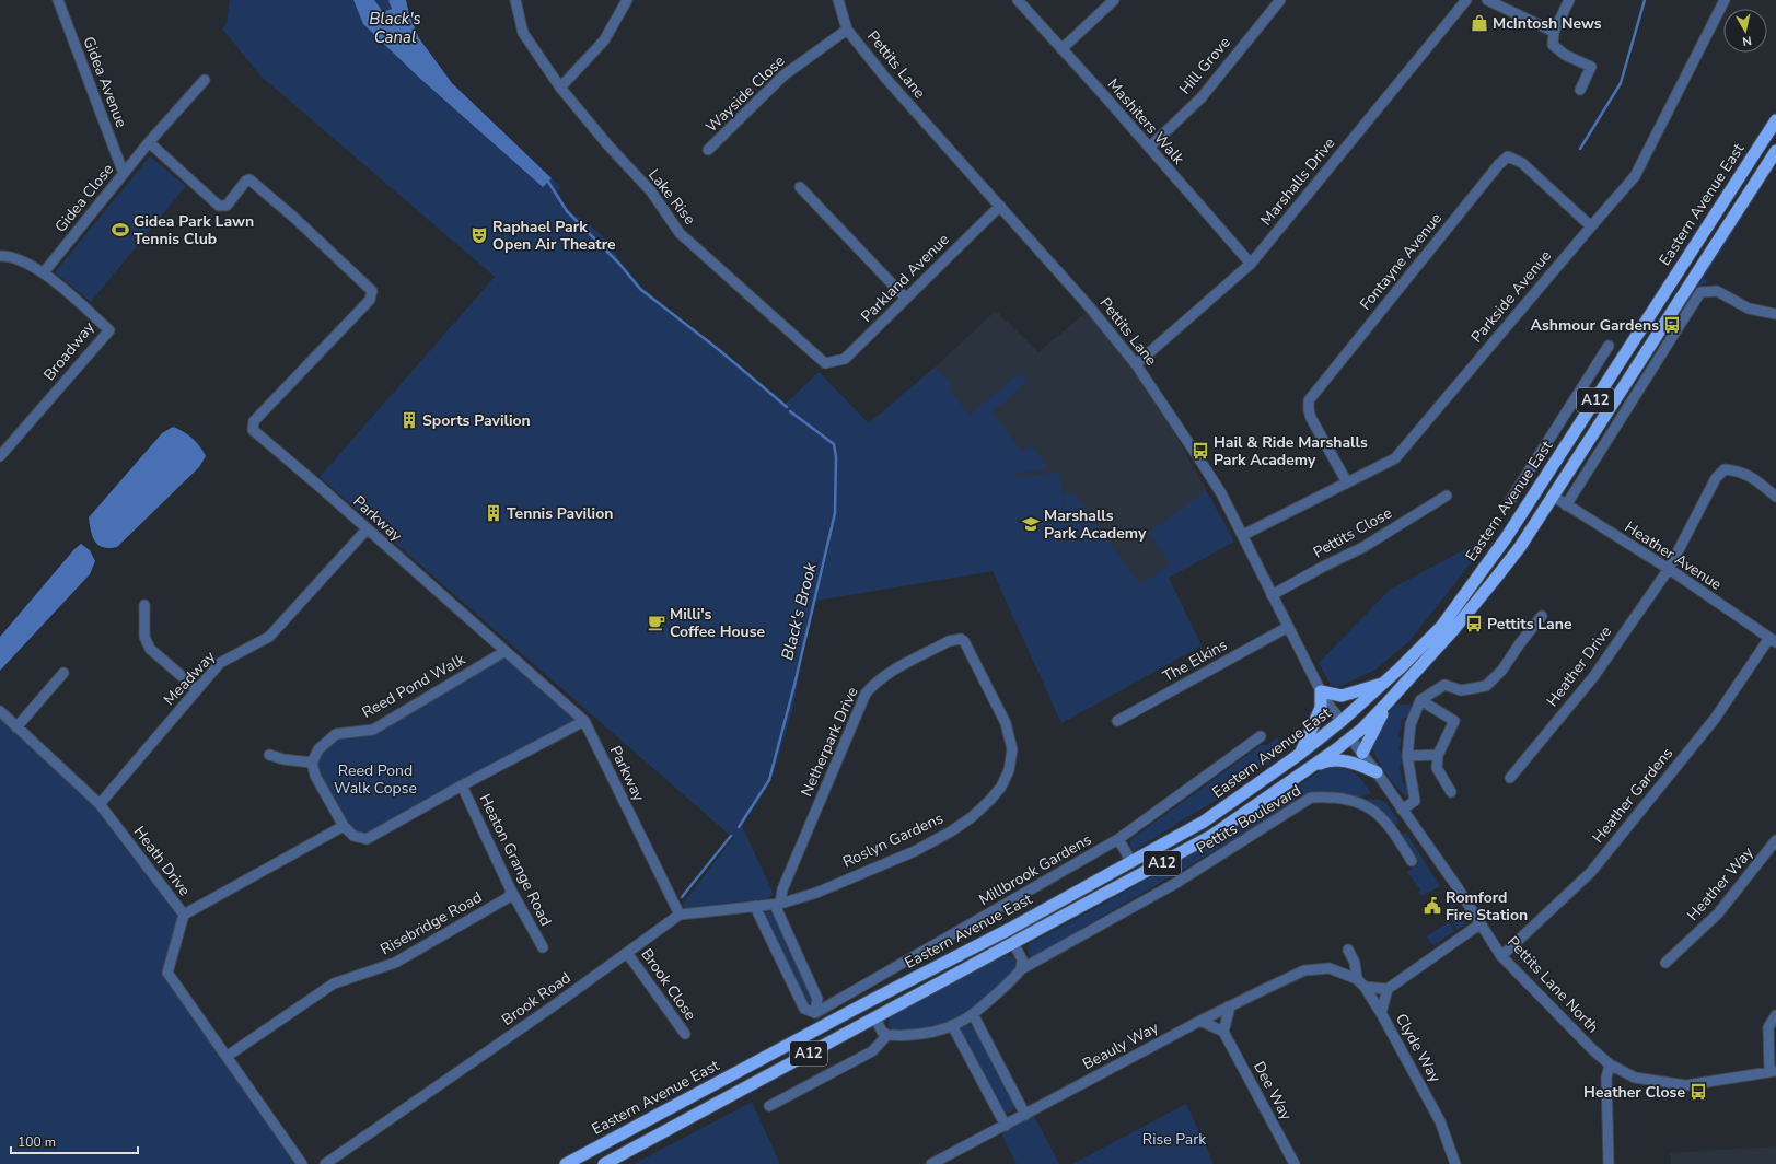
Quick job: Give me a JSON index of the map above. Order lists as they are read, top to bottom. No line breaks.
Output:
{"streets":{"highway":["Eastern Avenue East","A12"],"street":["Pettits Lane","Hill Grove","Gidea Avenue","Wayside Close","Mashiters Walk","Marshalls Drive","Lake Rise","Gidea Close","Fontayne Avenue","Parkland Avenue","Parkside Avenue","Broadway","Parkway","Pettits Close","Heather Avenue","The Elkins","Heather Drive","Meadway","Reed Pond Walk","Netherpark Drive","Heather Gardens","Pettits Boulevard","Roslyn Gardens","Heaton Grange Road","Heath Drive","Millbrook Gardens","Heather Way","Risebridge Road","Brook Close","Pettits Lane North","Brook Road","Beauly Way","Clyde Way","Dee Way"]},"crossings":[["Pettits Lane","Wayside Close"],["Pettits Lane","Marshalls Drive"],["Pettits Lane","Eastern Avenue East"],["Pettits Lane","Parkland Avenue"],["Pettits Lane","Parkside Avenue"],["Pettits Lane","Pettits Close"],["Pettits Lane","The Elkins"],["Hill Grove","Mashiters Walk"],["Gidea Avenue","Gidea Close"],["Mashiters Walk","Marshalls Drive"],["Lake Rise","Parkland Avenue"],["Gidea Close","Broadway"],["Gidea Close","Parkway"],["Eastern Avenue East","Heather Avenue"],["Eastern Avenue East","Pettits Lane North"],["Fontayne Avenue","Parkside Avenue"],["Parkway","Meadway"],["Parkway","Reed Pond Walk"],["Parkway","Brook Road"],["Heather Avenue","Heather Drive"],["Heather Avenue","Heather Gardens"],["Meadway","Heath Drive"],["Netherpark Drive","Roslyn Gardens"],["Netherpark Drive","Brook Road"],["Heather Gardens","Pettits Lane North"],["Roslyn Gardens","Brook Road"],["Heaton Grange Road","Risebridge Road"],["Heath Drive","Risebridge Road"],["Brook Close","Brook Road"],["Beauly Way","Clyde Way"]],"water":["Black's Canal","Black's Brook"],"parks":["Reed Pond Walk Copse","Rise Park"],"places":{"shop":["McIntosh News"],"sports":["Gidea Park Lawn Tennis Club"],"theatre":["Raphael Park Open Air Theatre"],"bus stop":["Ashmour Gardens","Hail & Ride Marshalls Park Academy","Pettits Lane","Heather Close"],"building":["Sports Pavilion","Tennis Pavilion"],"school or university":["Marshalls Park Academy"],"cafe":["Milli's Coffee House"],"public building":["Romford Fire Station"]},"scale_bar":"100 m","north":"bottom"}
